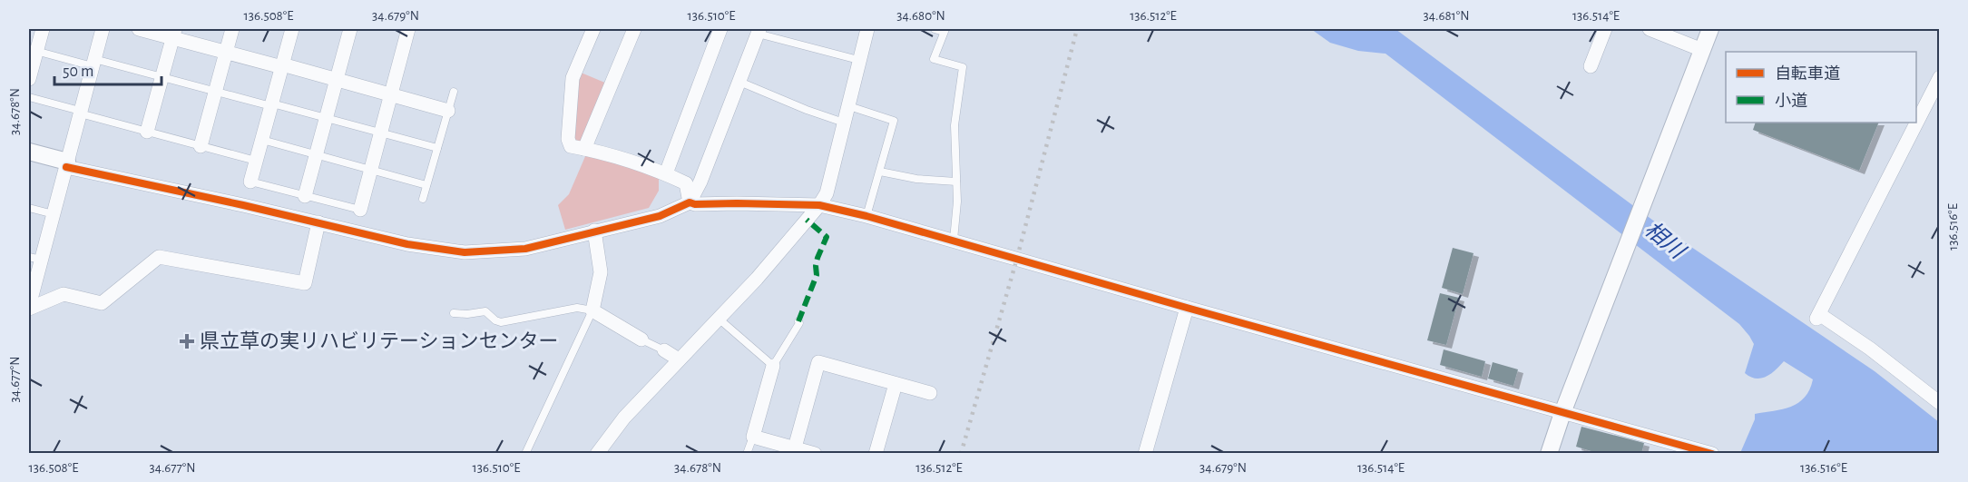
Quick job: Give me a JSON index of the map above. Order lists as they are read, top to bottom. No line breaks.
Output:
{"water":["相川"],"places":{"health":["県立草の実リハビリテーションセンター"]},"legend":["自転車道","小道"],"scale_bar":"50 m","coordinates":["136.508°E","34.679°N","136.510°E","34.680°N","136.512°E","34.681°N","136.514°E","34.678°N","136.516°E","34.677°N"]}
